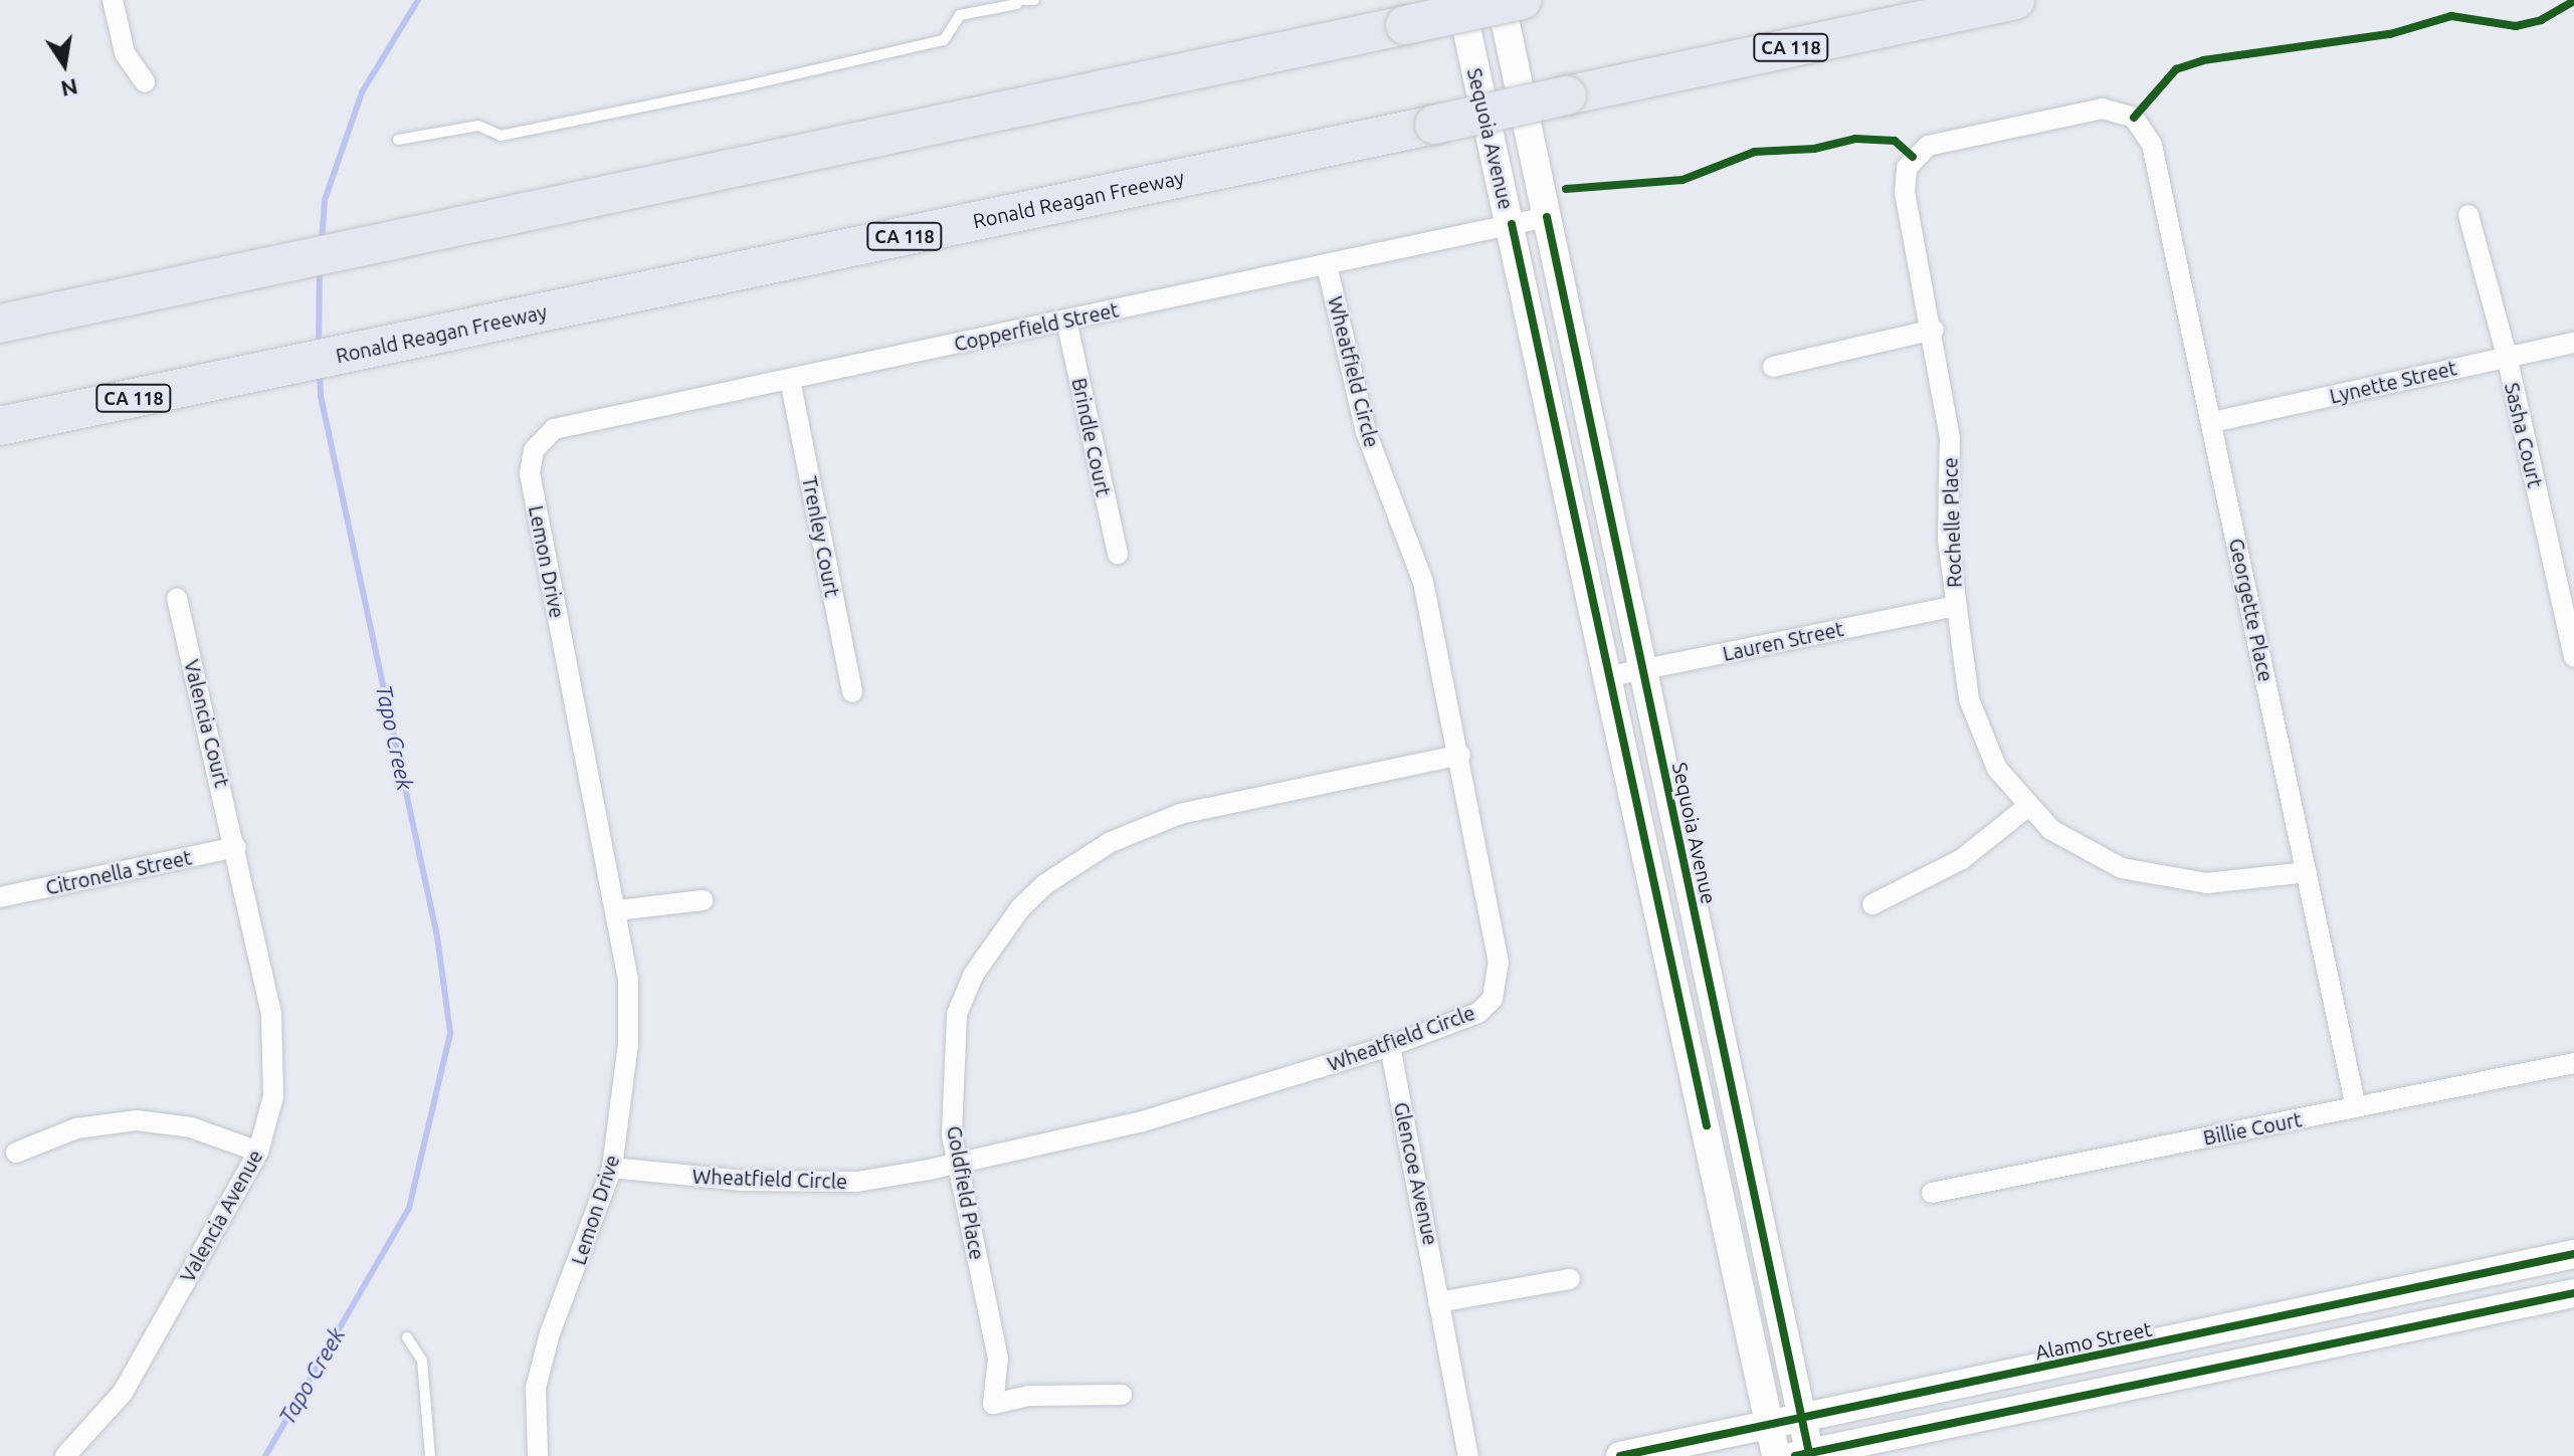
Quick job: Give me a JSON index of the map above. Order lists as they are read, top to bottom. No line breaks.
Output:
{"streets":{"highway":["CA 118","Ronald Reagan Freeway"],"main road":["Sequoia Avenue","Alamo Street"],"street":["Copperfield Street","Wheatfield Circle","Lynette Street","Sasha Court","Brindle Court","Rochelle Place","Trenley Court","Lemon Drive","Georgette Place","Lauren Street","Valencia Court","Citronella Street","Billie Court","Glencoe Avenue","Goldfield Place","Valencia Avenue"]},"crossings":[["Sequoia Avenue","Copperfield Street"],["Sequoia Avenue","Lauren Street"],["Sequoia Avenue","Alamo Street"],["Copperfield Street","Wheatfield Circle"],["Copperfield Street","Brindle Court"],["Copperfield Street","Trenley Court"],["Copperfield Street","Lemon Drive"],["Wheatfield Circle","Lemon Drive"],["Wheatfield Circle","Glencoe Avenue"],["Wheatfield Circle","Goldfield Place"],["Lynette Street","Sasha Court"],["Lynette Street","Georgette Place"],["Rochelle Place","Georgette Place"],["Rochelle Place","Lauren Street"],["Georgette Place","Billie Court"],["Valencia Court","Citronella Street"],["Valencia Court","Valencia Avenue"],["Citronella Street","Valencia Avenue"]],"water":["Tapo Creek"],"north":"bottom"}
